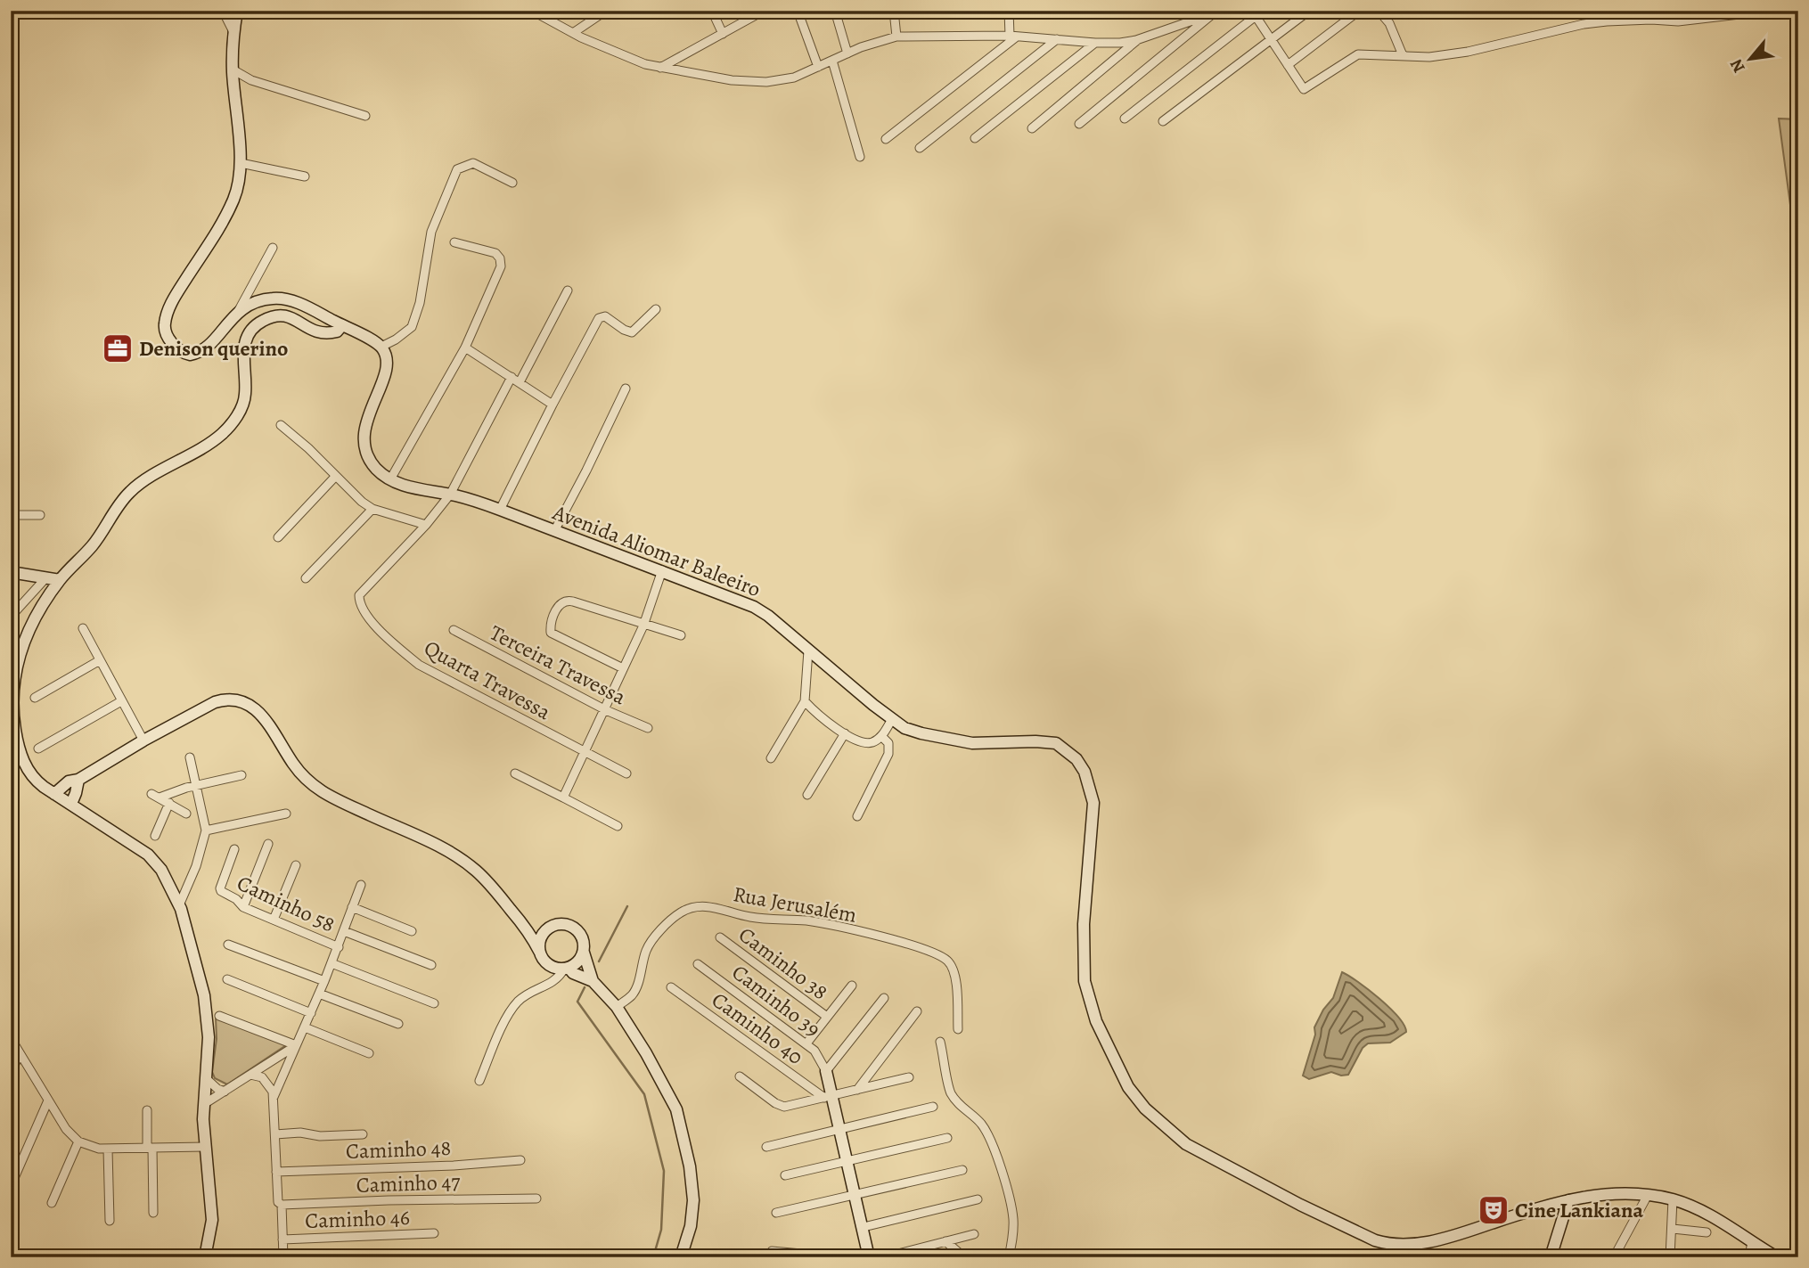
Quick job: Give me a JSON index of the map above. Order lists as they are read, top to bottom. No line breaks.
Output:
{"streets":{"main road":["Avenida Aliomar Baleeiro"],"street":["Terceira Travessa","Quarta Travessa","Caminho 58","Rua Jerusalém","Caminho 38","Caminho 39","Caminho 40","Caminho 48","Caminho 47","Caminho 46"]},"places":{"office":["Denison querino"],"theatre":["Cine Lankiana"]},"north":"bottom left"}
